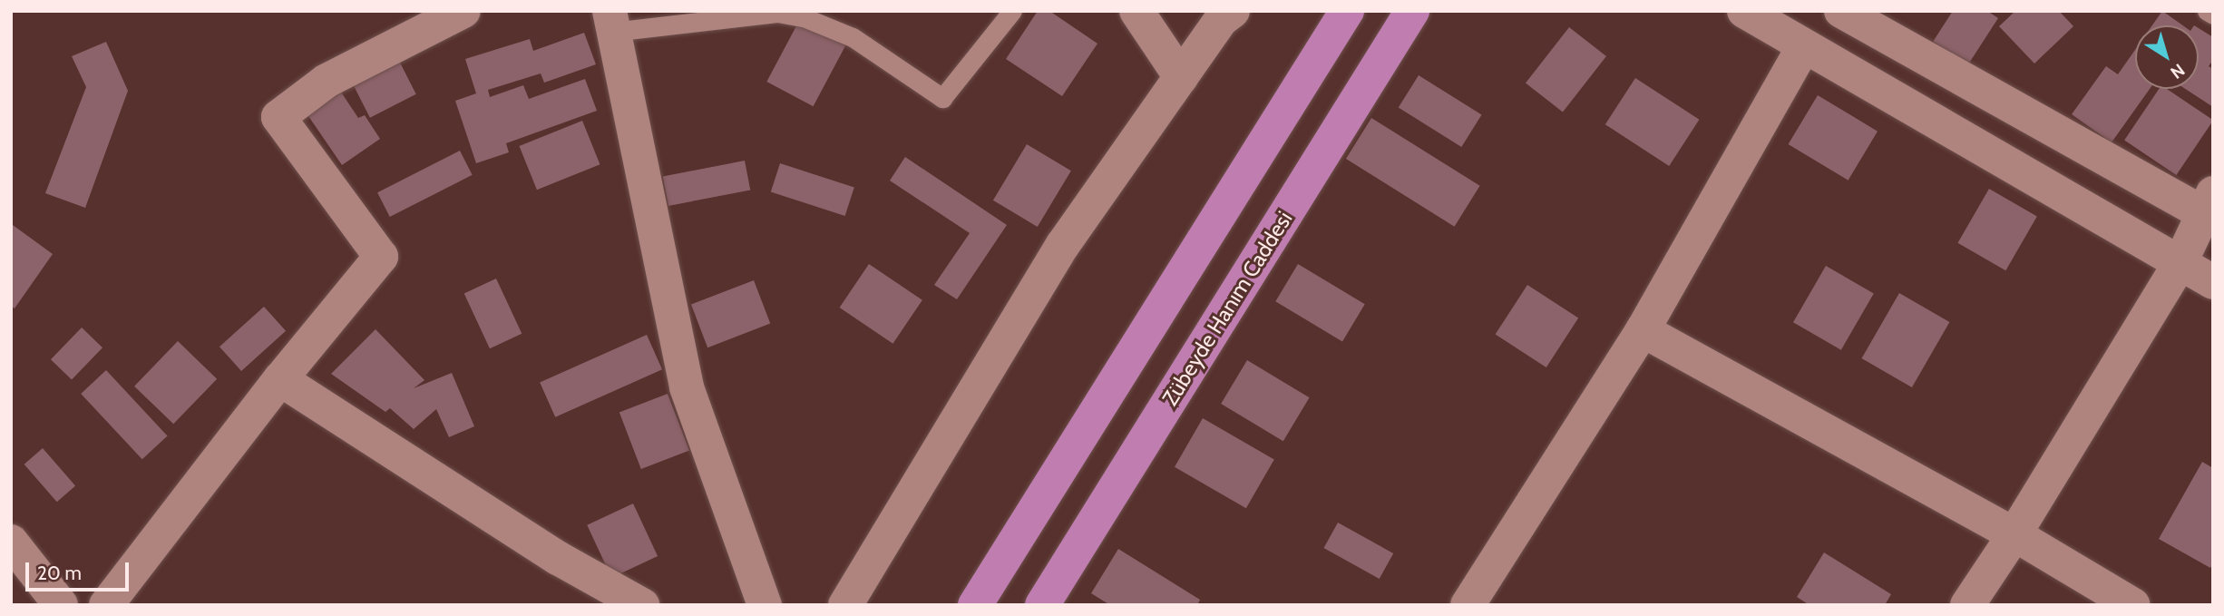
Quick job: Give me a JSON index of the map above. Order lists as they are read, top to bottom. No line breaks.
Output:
{"streets":{"main road":["Zübeyde Hanım Caddesi"]},"scale_bar":"20 m","north":"bottom right"}
